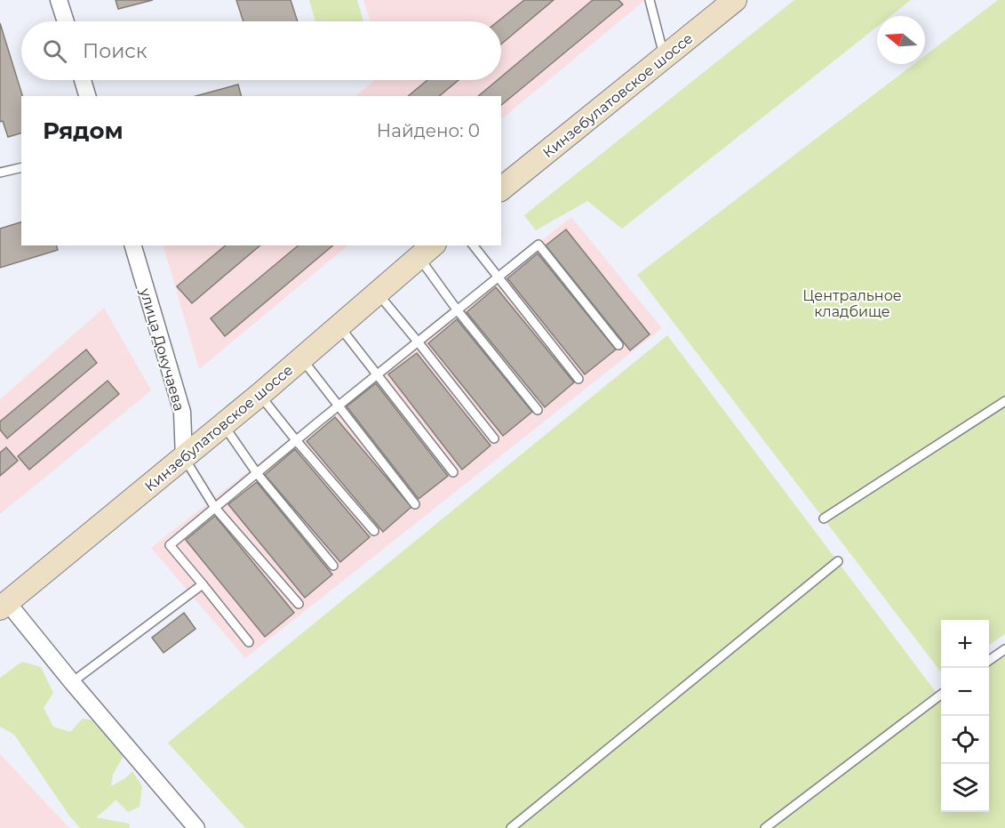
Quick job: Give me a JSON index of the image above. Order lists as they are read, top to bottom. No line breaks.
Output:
{"streets":{"main road":["Кинзебулатовское шоссе"],"street":["улица Докучаева"]},"crossings":[["Кинзебулатовское шоссе","улица Докучаева"]],"parks":["Центральное кладбище"],"north":"left","page":{"search":"Поиск","heading":["Рядом","Найдено: 0"],"map_buttons":["+","−"]}}
